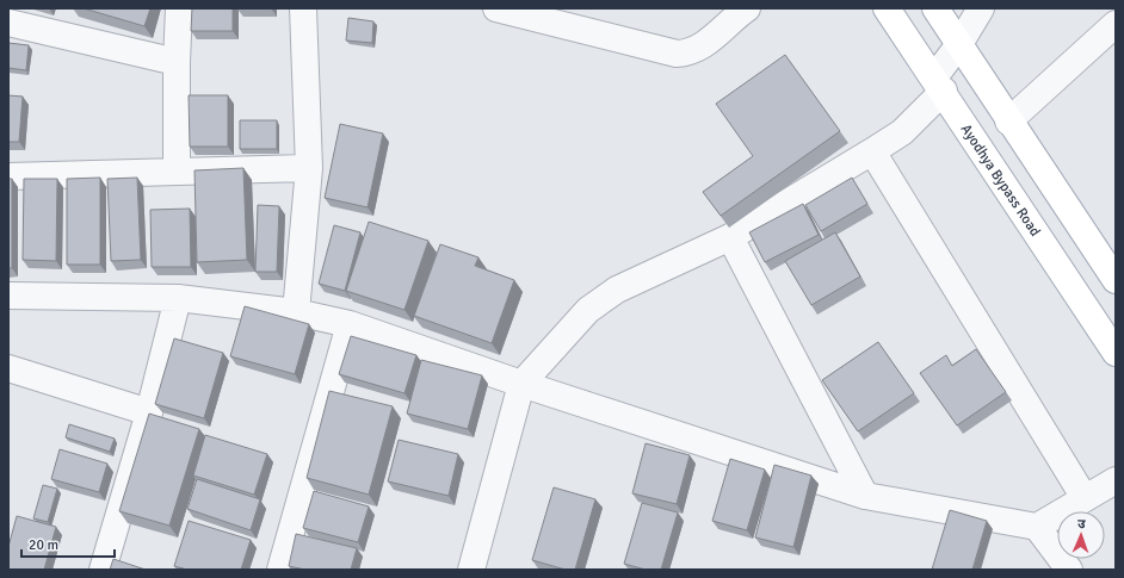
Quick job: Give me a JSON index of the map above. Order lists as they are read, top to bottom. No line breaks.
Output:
{"streets":{"main road":["Ayodhya Bypass Road"]},"scale_bar":"20 m","north":"top"}
